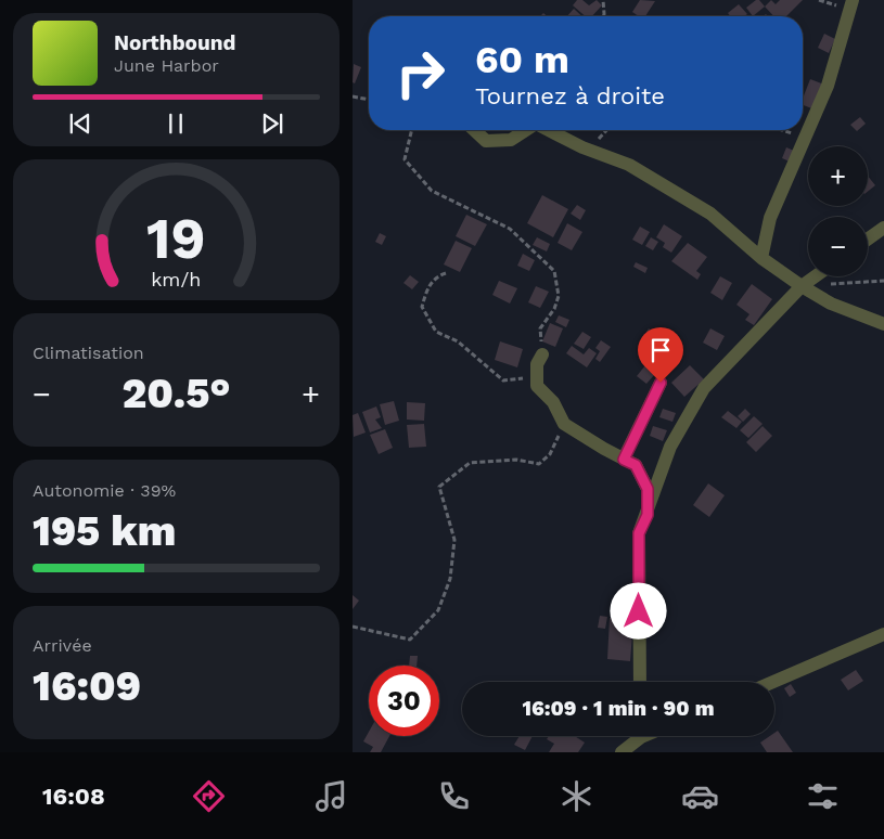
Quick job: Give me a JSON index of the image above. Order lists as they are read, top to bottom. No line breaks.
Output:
{"page":{"turn":["60 m","Tournez à droite"],"song":["Northbound","June Harbor"],"map_buttons":["+","−"],"tile":["Climatisation",["Autonomie · 39%","195 km"],["Arrivée","16:09"]],"heat":["−","20.5°","+"],"limit":"30","trip":"16:09 · 1 min · 90 m","tabs":"16:08","gauge":["19","km/h"]}}
